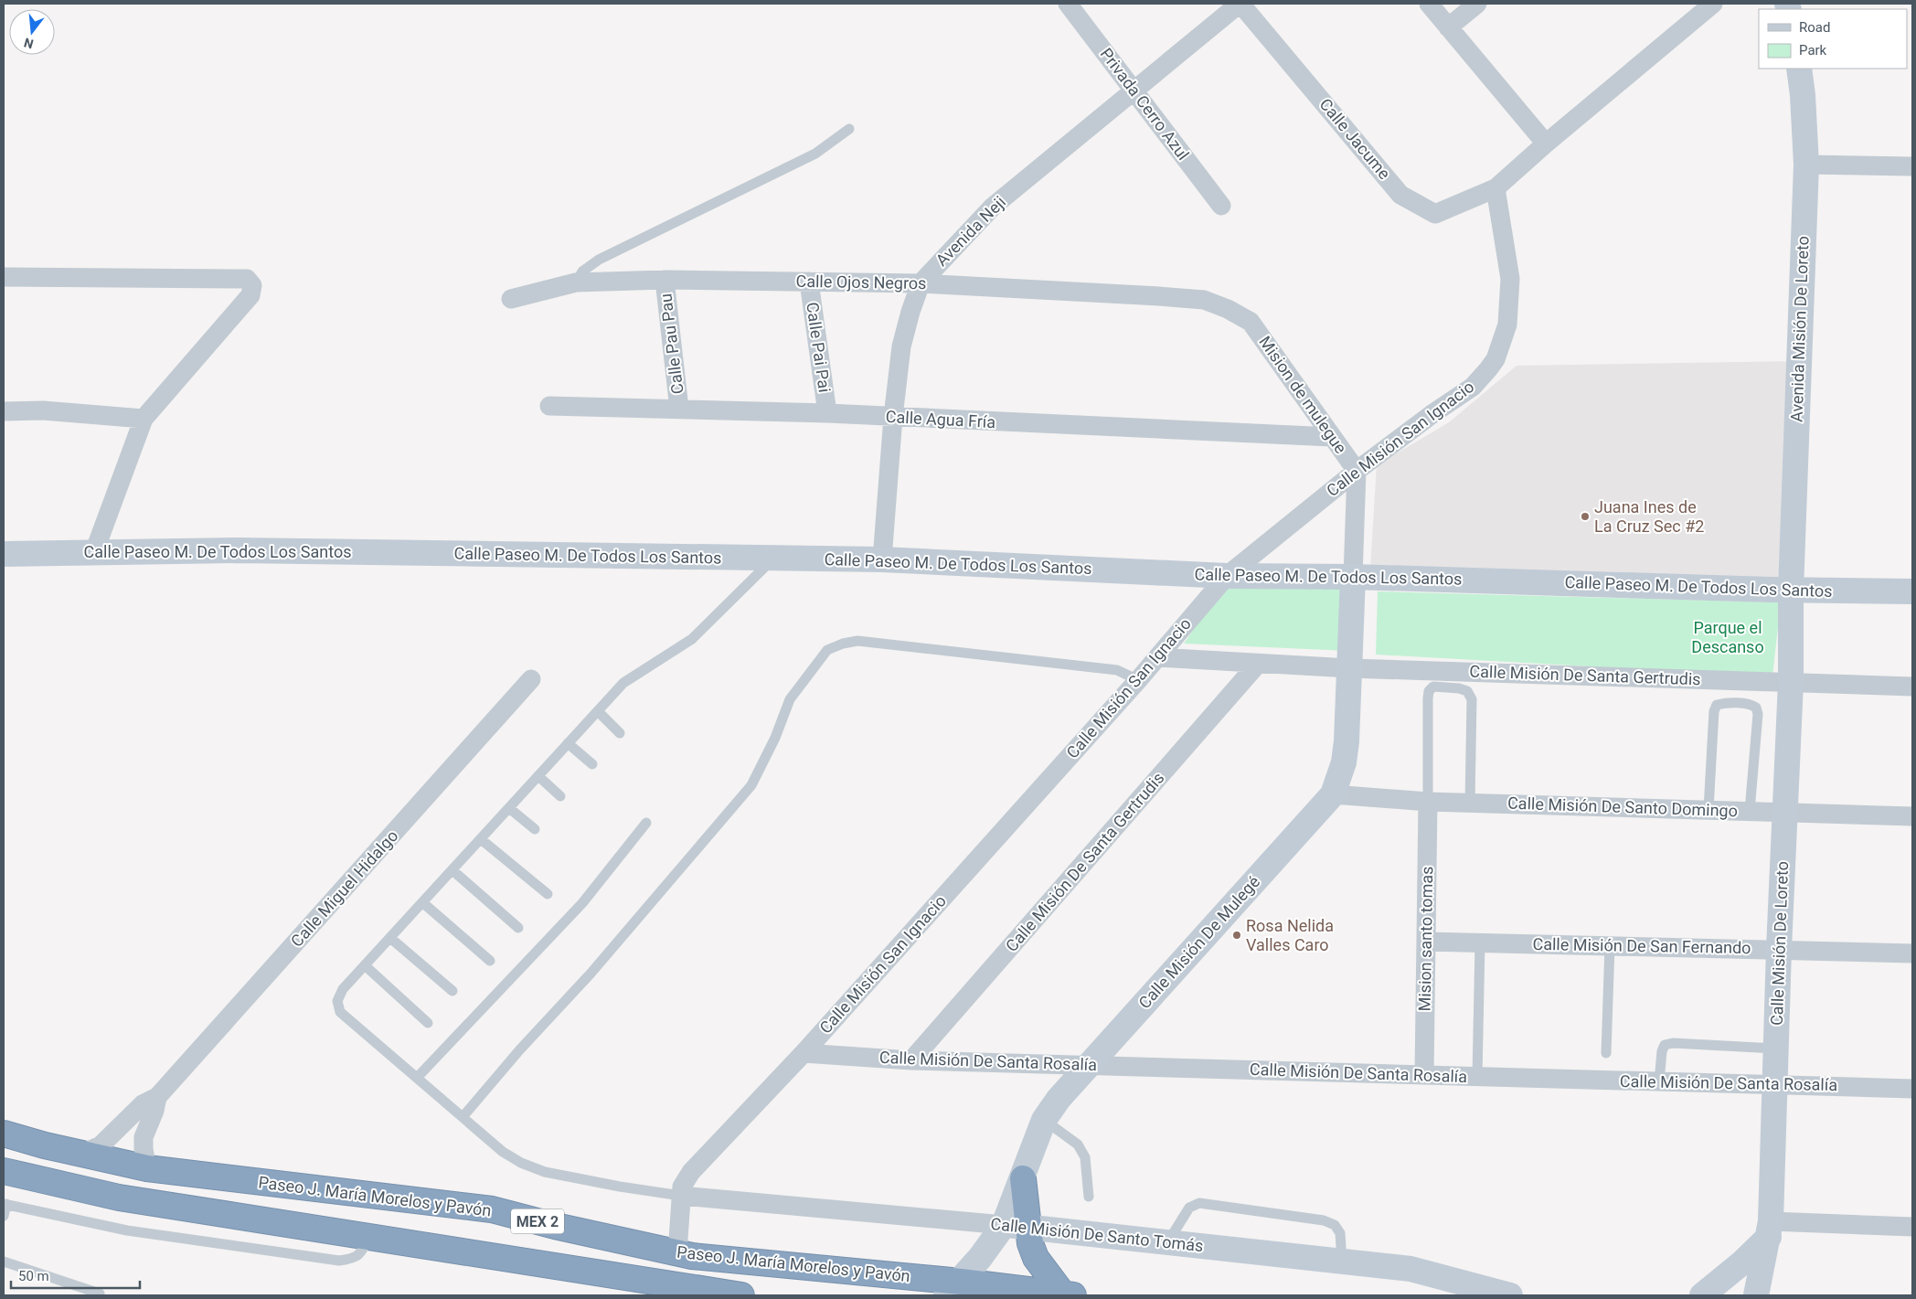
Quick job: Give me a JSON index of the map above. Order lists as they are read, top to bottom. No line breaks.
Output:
{"streets":{"highway":["Paseo J. María Morelos y Pavón","MEX 2"],"main road":["Avenida Misión De Loreto","Calle Paseo M. De Todos Los Santos","Calle Misión De Mulegé","Calle Misión De Loreto","Calle Misión De Santo Tomás"],"street":["Privada Cerro Azul","Calle Jacume","Avenida Neji","Calle Ojos Negros","Calle Pau Pau","Calle Pai Pai","Mision de mulegue","Calle Agua Fría","Calle Misión San Ignacio","Calle Misión De Santa Gertrudis","Calle Misión De Santo Domingo","Calle Miguel Hidalgo","Mision santo tomas","Calle Misión De San Fernando","Calle Misión De Santa Rosalía"]},"crossings":[["Privada Cerro Azul","Avenida Neji"],["Calle Jacume","Avenida Neji"],["Calle Jacume","Calle Misión San Ignacio"],["Avenida Neji","Calle Ojos Negros"],["Avenida Neji","Calle Agua Fría"],["Avenida Neji","Calle Paseo M. De Todos Los Santos"],["Calle Ojos Negros","Calle Pau Pau"],["Calle Ojos Negros","Calle Pai Pai"],["Calle Ojos Negros","Mision de mulegue"],["Avenida Misión De Loreto","Calle Paseo M. De Todos Los Santos"],["Avenida Misión De Loreto","Calle Misión De Loreto"],["Calle Pau Pau","Calle Agua Fría"],["Calle Pai Pai","Calle Agua Fría"],["Mision de mulegue","Calle Agua Fría"],["Mision de mulegue","Calle Misión San Ignacio"],["Mision de mulegue","Calle Paseo M. De Todos Los Santos"],["Mision de mulegue","Calle Misión De Mulegé"],["Calle Misión San Ignacio","Calle Paseo M. De Todos Los Santos"],["Calle Misión San Ignacio","Calle Misión De Santa Gertrudis"],["Calle Misión San Ignacio","Calle Misión De Santa Rosalía"],["Calle Misión San Ignacio","Paseo J. María Morelos y Pavón"],["Calle Misión San Ignacio","Calle Misión De Santo Tomás"],["Calle Paseo M. De Todos Los Santos","Calle Misión De Mulegé"],["Calle Paseo M. De Todos Los Santos","Calle Misión De Loreto"],["Calle Misión De Santa Gertrudis","Calle Misión De Mulegé"],["Calle Misión De Santa Gertrudis","Calle Misión De Loreto"],["Calle Misión De Santa Gertrudis","Calle Misión De Santa Rosalía"],["Calle Misión De Santo Domingo","Mision santo tomas"],["Calle Misión De Santo Domingo","Calle Misión De Mulegé"],["Calle Misión De Santo Domingo","Calle Misión De Loreto"],["Calle Miguel Hidalgo","Paseo J. María Morelos y Pavón"],["Mision santo tomas","Calle Misión De San Fernando"],["Mision santo tomas","Calle Misión De Santa Rosalía"],["Calle Misión De Mulegé","Calle Misión De Santa Rosalía"],["Calle Misión De Loreto","Calle Misión De San Fernando"],["Calle Misión De Loreto","Calle Misión De Santa Rosalía"]],"parks":["Parque el Descanso"],"places":["Juana Ines de La Cruz Sec #2","Rosa Nelida Valles Caro"],"legend":["Road","Park"],"scale_bar":"50 m","north":"bottom"}
